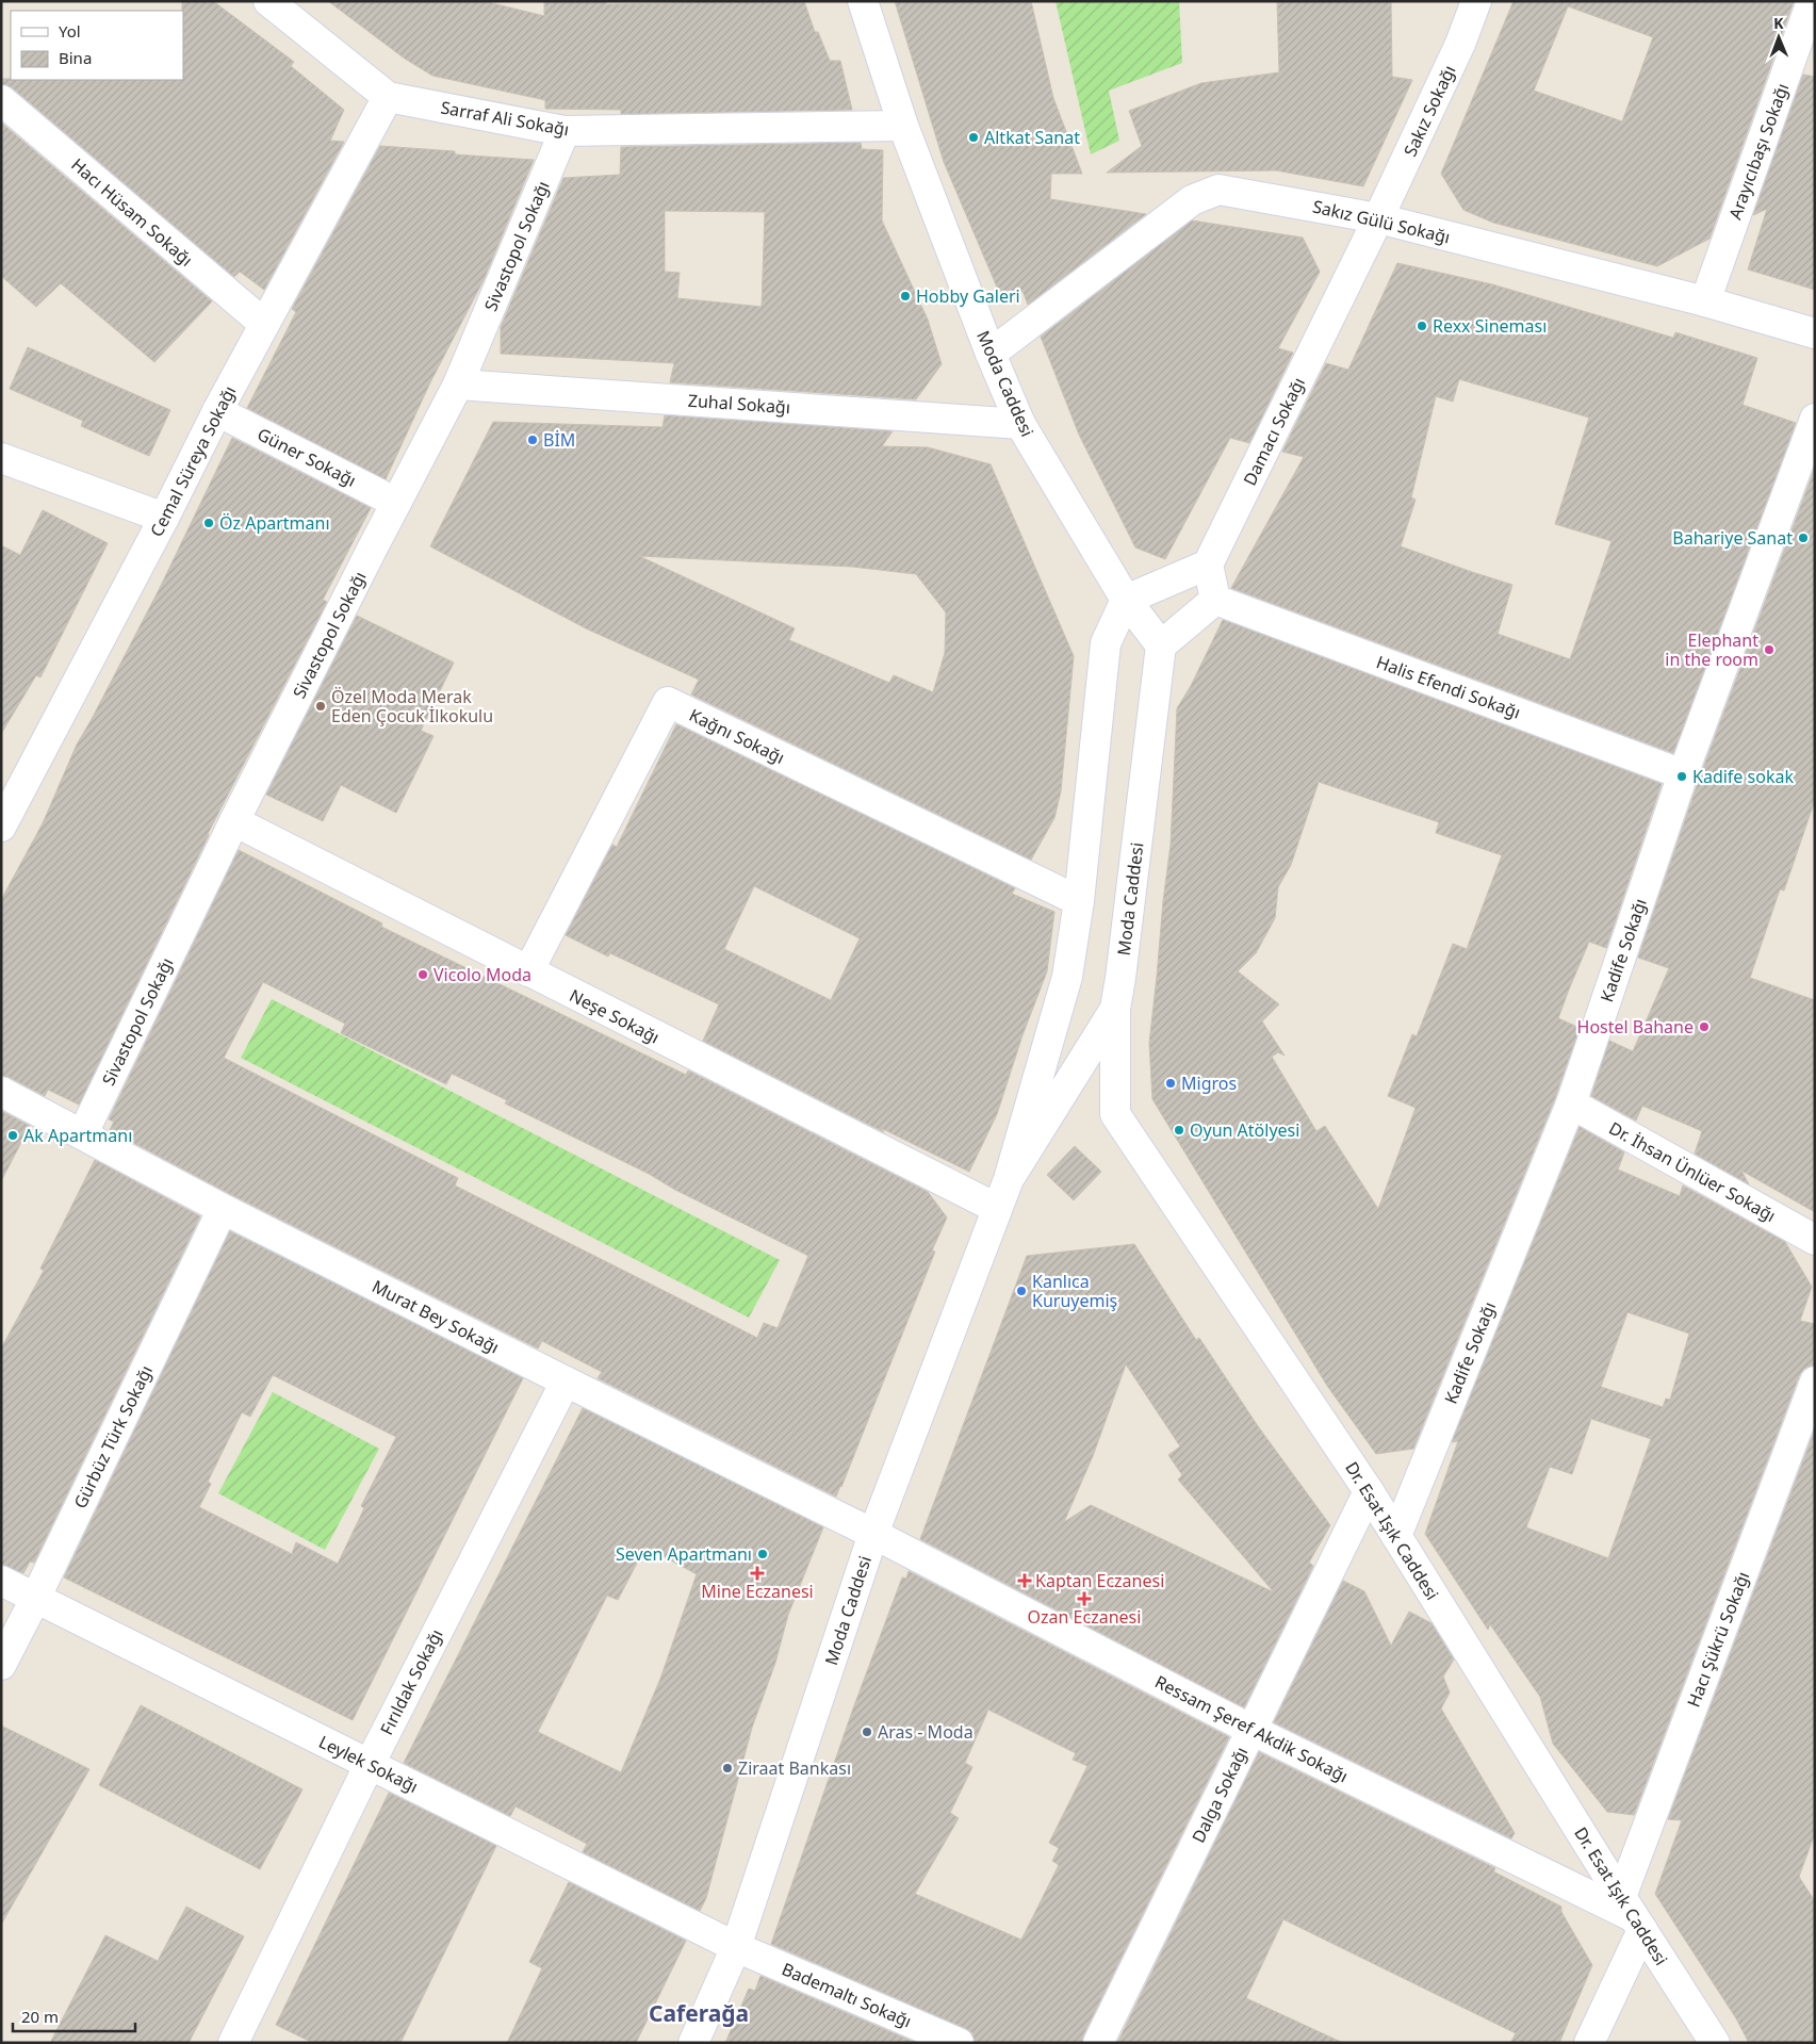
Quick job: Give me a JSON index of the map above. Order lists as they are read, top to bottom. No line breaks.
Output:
{"streets":{"street":["Sakız Sokağı","Sarraf Ali Sokağı","Arayıcıbaşı Sokağı","Hacı Hüsam Sokağı","Sakız Gülü Sokağı","Sivastopol Sokağı","Moda Caddesi","Zuhal Sokağı","Damacı Sokağı","Güner Sokağı","Cemal Süreya Sokağı","Halis Efendi Sokağı","Kağnı Sokağı","Kadife Sokağı","Neşe Sokağı","Dr. İhsan Ünlüer Sokağı","Murat Bey Sokağı","Gürbüz Türk Sokağı","Dr. Esat Işık Caddesi","Hacı Şükrü Sokağı","Fırıldak Sokağı","Ressam Şeref Akdik Sokağı","Leylek Sokağı","Dalga Sokağı","Bademaltı Sokağı"]},"crossings":[["Sakız Sokağı","Sakız Gülü Sokağı"],["Sakız Sokağı","Damacı Sokağı"],["Sarraf Ali Sokağı","Sivastopol Sokağı"],["Sarraf Ali Sokağı","Moda Caddesi"],["Sarraf Ali Sokağı","Cemal Süreya Sokağı"],["Arayıcıbaşı Sokağı","Sakız Gülü Sokağı"],["Hacı Hüsam Sokağı","Cemal Süreya Sokağı"],["Sakız Gülü Sokağı","Moda Caddesi"],["Sakız Gülü Sokağı","Damacı Sokağı"],["Sivastopol Sokağı","Zuhal Sokağı"],["Sivastopol Sokağı","Güner Sokağı"],["Sivastopol Sokağı","Neşe Sokağı"],["Sivastopol Sokağı","Murat Bey Sokağı"],["Moda Caddesi","Zuhal Sokağı"],["Moda Caddesi","Kağnı Sokağı"],["Moda Caddesi","Neşe Sokağı"],["Moda Caddesi","Murat Bey Sokağı"],["Moda Caddesi","Dr. Esat Işık Caddesi"],["Moda Caddesi","Ressam Şeref Akdik Sokağı"],["Moda Caddesi","Leylek Sokağı"],["Moda Caddesi","Bademaltı Sokağı"],["Güner Sokağı","Cemal Süreya Sokağı"],["Halis Efendi Sokağı","Kadife Sokağı"],["Kağnı Sokağı","Neşe Sokağı"],["Kadife Sokağı","Dr. İhsan Ünlüer Sokağı"],["Kadife Sokağı","Dr. Esat Işık Caddesi"],["Murat Bey Sokağı","Gürbüz Türk Sokağı"],["Murat Bey Sokağı","Fırıldak Sokağı"],["Murat Bey Sokağı","Ressam Şeref Akdik Sokağı"],["Gürbüz Türk Sokağı","Leylek Sokağı"],["Dr. Esat Işık Caddesi","Hacı Şükrü Sokağı"],["Dr. Esat Işık Caddesi","Ressam Şeref Akdik Sokağı"],["Dr. Esat Işık Caddesi","Dalga Sokağı"],["Hacı Şükrü Sokağı","Ressam Şeref Akdik Sokağı"],["Fırıldak Sokağı","Leylek Sokağı"],["Ressam Şeref Akdik Sokağı","Dalga Sokağı"],["Leylek Sokağı","Bademaltı Sokağı"]],"districts":["Caferağa"],"places":{"other":["Altkat Sanat","Hobby Galeri","Rexx Sineması","BİM","Öz Apartmanı","Bahariye Sanat","Elephant in the room","Özel Moda Merak Eden Çocuk İlkokulu","Kadife sokak","Vicolo Moda","Hostel Bahane","Migros","Oyun Atölyesi","Ak Apartmanı","Kanlıca Kuruyemiş","Seven Apartmanı","Aras - Moda","Ziraat Bankası"],"health":["Mine Eczanesi","Kaptan Eczanesi","Ozan Eczanesi"]},"legend":["Yol","Bina"],"scale_bar":"20 m","north":"top"}
